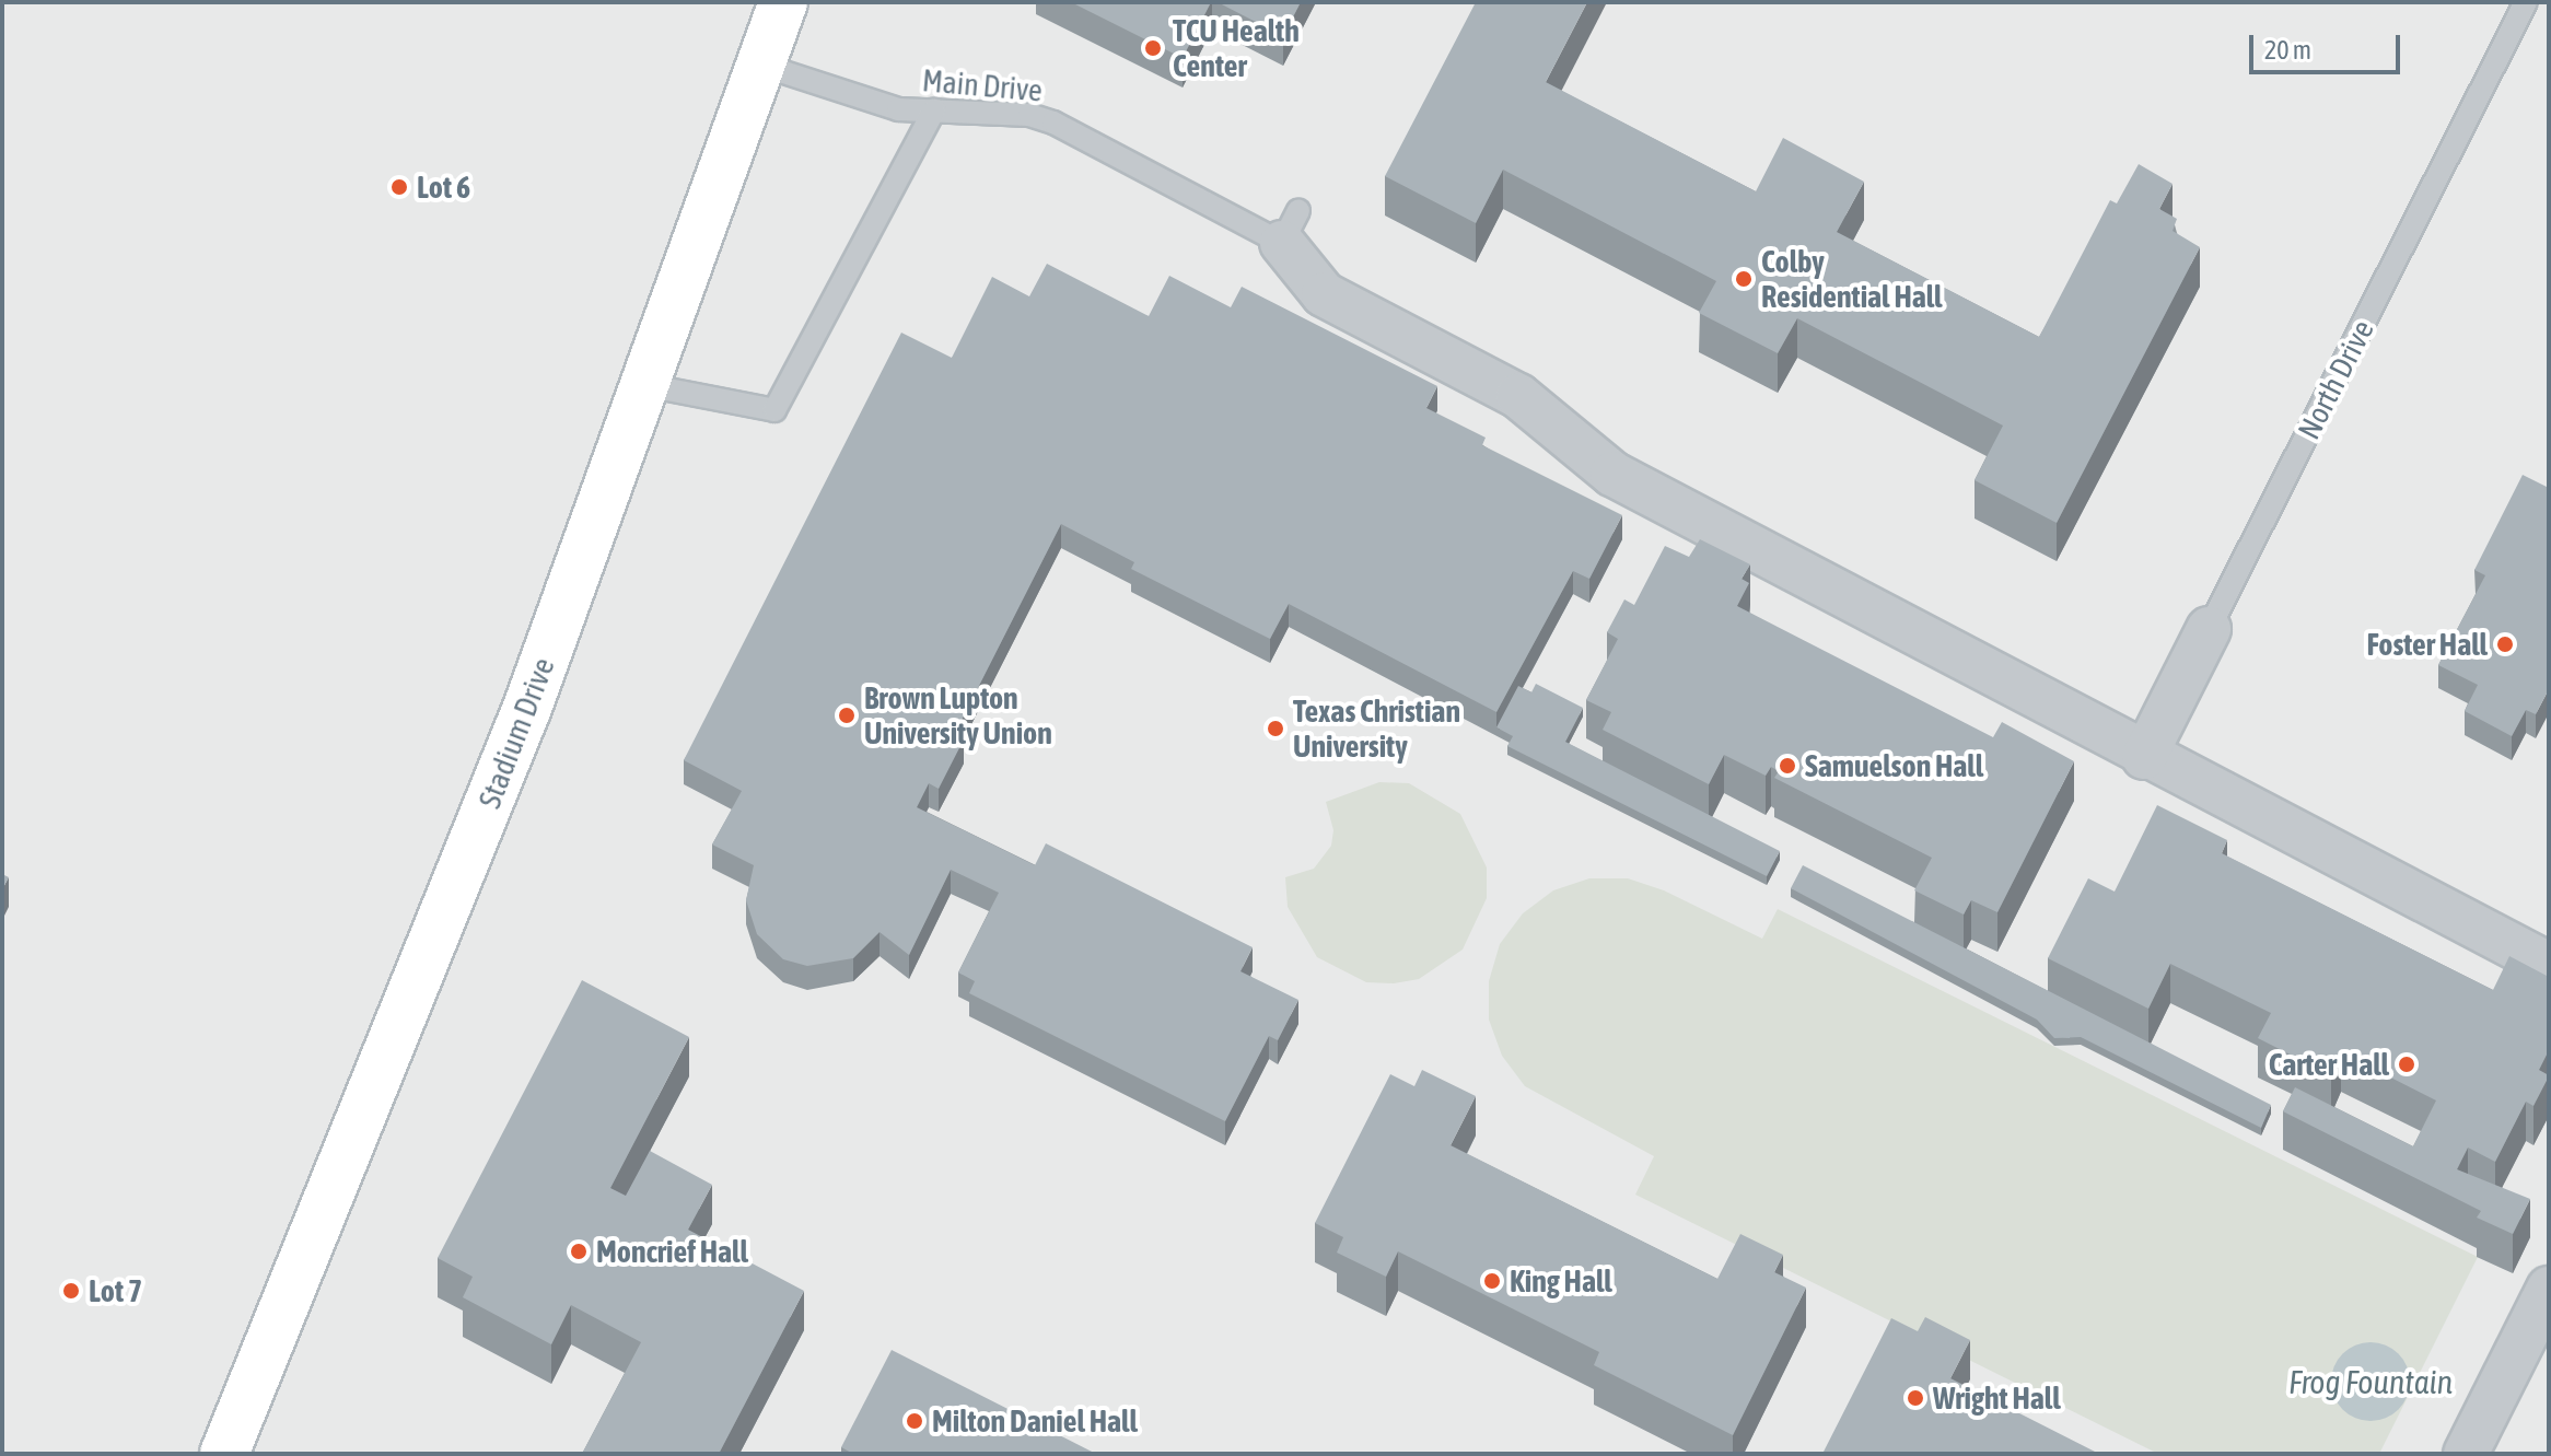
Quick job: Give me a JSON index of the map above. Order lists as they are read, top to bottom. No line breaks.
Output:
{"streets":{"street":["North Drive","Stadium Drive"],"lane":["Main Drive"]},"crossings":[["Main Drive","Stadium Drive"]],"water":["Frog Fountain"],"places":["TCU Health Center","Lot 6","Colby Residential Hall","Foster Hall","Brown Lupton University Union","Texas Christian University","Samuelson Hall","Carter Hall","Moncrief Hall","King Hall","Lot 7","Wright Hall","Milton Daniel Hall"],"scale_bar":"20 m"}
